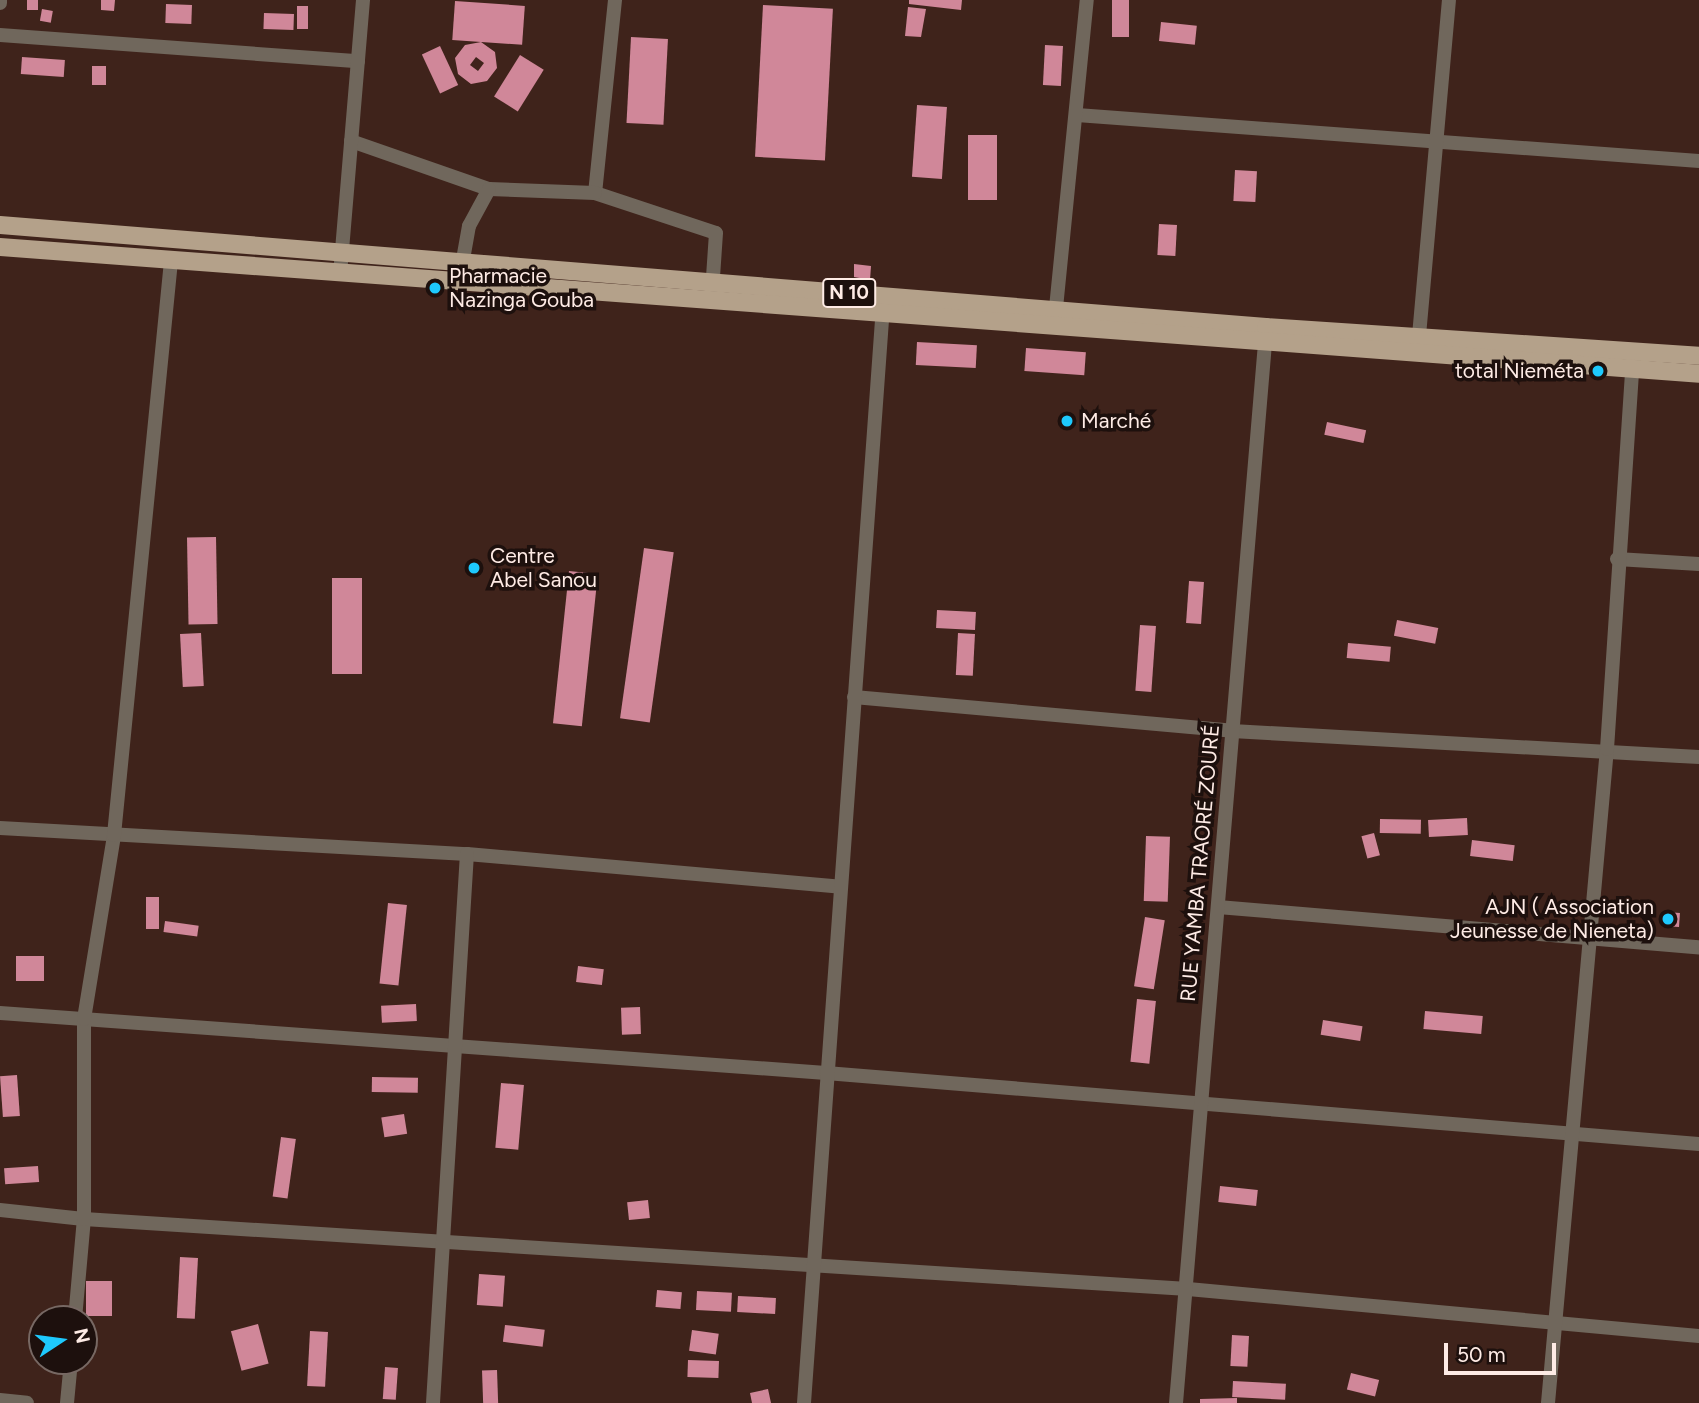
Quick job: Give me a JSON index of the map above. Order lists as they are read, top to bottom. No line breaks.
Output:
{"streets":{"main road":["N 10"],"street":["RUE YAMBA TRAORÉ ZOURÉ"]},"crossings":[["N 10","RUE YAMBA TRAORÉ ZOURÉ"]],"places":["Pharmacie Nazinga Gouba","total Nieméta","Marché","Centre Abel Sanou","AJN ( Association Jeunesse de Nieneta)"],"scale_bar":"50 m","north":"right"}
